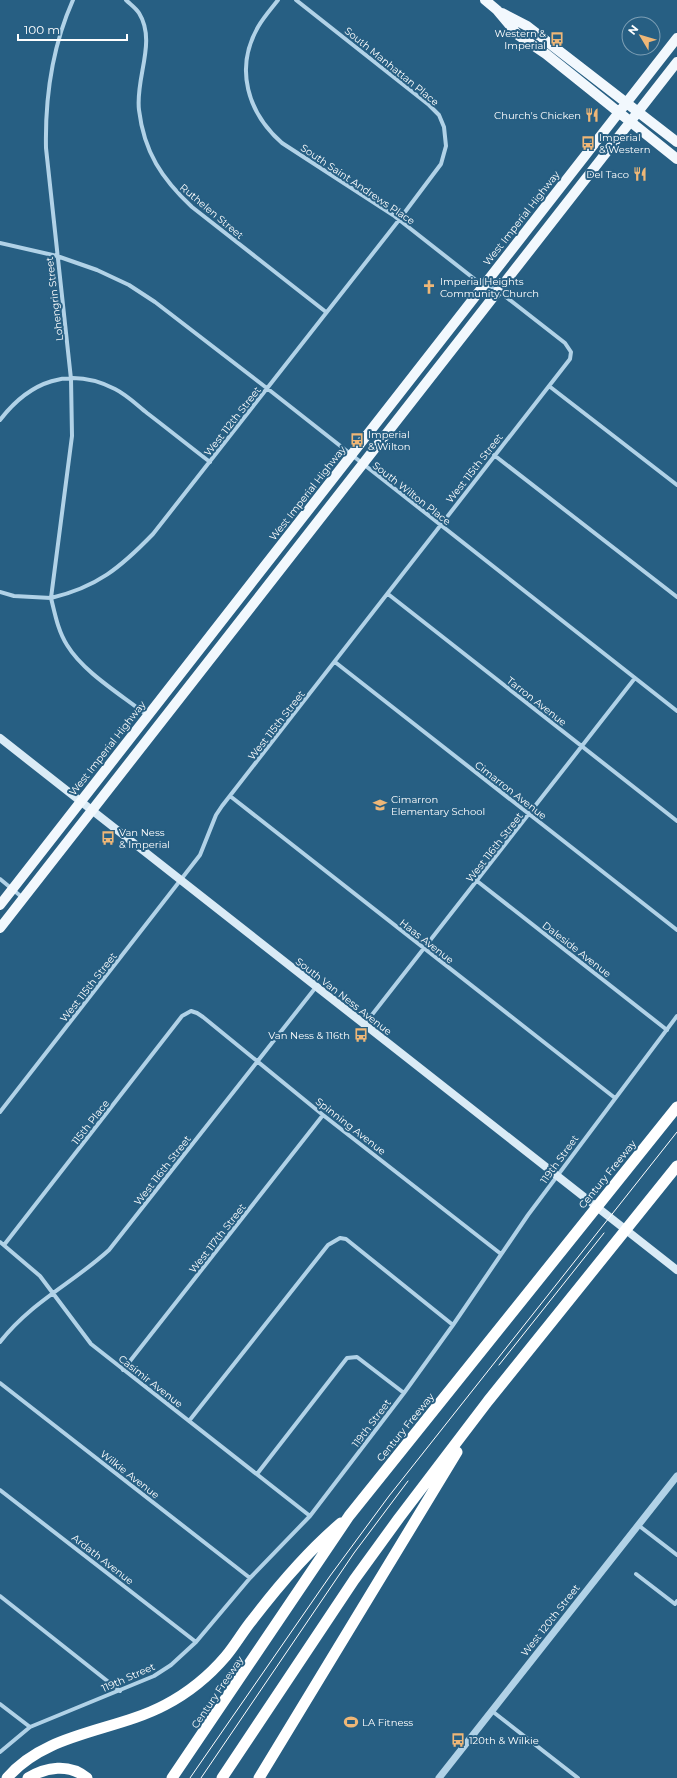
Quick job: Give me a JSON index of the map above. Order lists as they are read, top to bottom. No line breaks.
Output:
{"streets":{"highway":["Century Freeway"],"main road":["West Imperial Highway","South Van Ness Avenue"],"street":["South Manhattan Place","South Saint Andrews Place","Ruthelen Street","Lohengrin Street","West 112th Street","West 115th Street","South Wilton Place","Tarron Avenue","Cimarron Avenue","West 116th Street","Haas Avenue","Daleside Avenue","115th Place","Spinning Avenue","119th Street","West 117th Street","Casimir Avenue","Wilkie Avenue","Ardath Avenue","West 120th Street"]},"crossings":[["South Manhattan Place","South Saint Andrews Place"],["South Manhattan Place","West 112th Street"],["South Saint Andrews Place","West Imperial Highway"],["South Saint Andrews Place","West 112th Street"],["South Saint Andrews Place","West 115th Street"],["Ruthelen Street","West 112th Street"],["West Imperial Highway","South Wilton Place"],["West Imperial Highway","South Van Ness Avenue"],["Lohengrin Street","West 112th Street"],["Lohengrin Street","South Wilton Place"],["West 112th Street","South Wilton Place"],["West 115th Street","South Wilton Place"],["West 115th Street","Tarron Avenue"],["West 115th Street","Cimarron Avenue"],["West 115th Street","Haas Avenue"],["West 115th Street","South Van Ness Avenue"],["South Wilton Place","West 116th Street"],["Tarron Avenue","West 116th Street"],["Cimarron Avenue","West 116th Street"],["West 116th Street","Haas Avenue"],["West 116th Street","Daleside Avenue"],["West 116th Street","South Van Ness Avenue"],["West 116th Street","Spinning Avenue"],["West 116th Street","Casimir Avenue"],["Haas Avenue","119th Street"],["Daleside Avenue","119th Street"],["South Van Ness Avenue","119th Street"],["115th Place","Spinning Avenue"],["115th Place","Casimir Avenue"],["Spinning Avenue","119th Street"],["Spinning Avenue","West 117th Street"],["119th Street","Casimir Avenue"],["119th Street","Wilkie Avenue"],["119th Street","Ardath Avenue"],["West 117th Street","Casimir Avenue"]],"places":{"bus stop":["Western & Imperial","Imperial & Western","Imperial & Wilton","Van Ness & Imperial","Van Ness & 116th","120th & Wilkie"],"restaurant":["Church's Chicken","Del Taco"],"church":["Imperial Heights Community Church"],"school or university":["Cimarron Elementary School"],"sports":["LA Fitness"]},"scale_bar":"100 m","north":"top left"}
